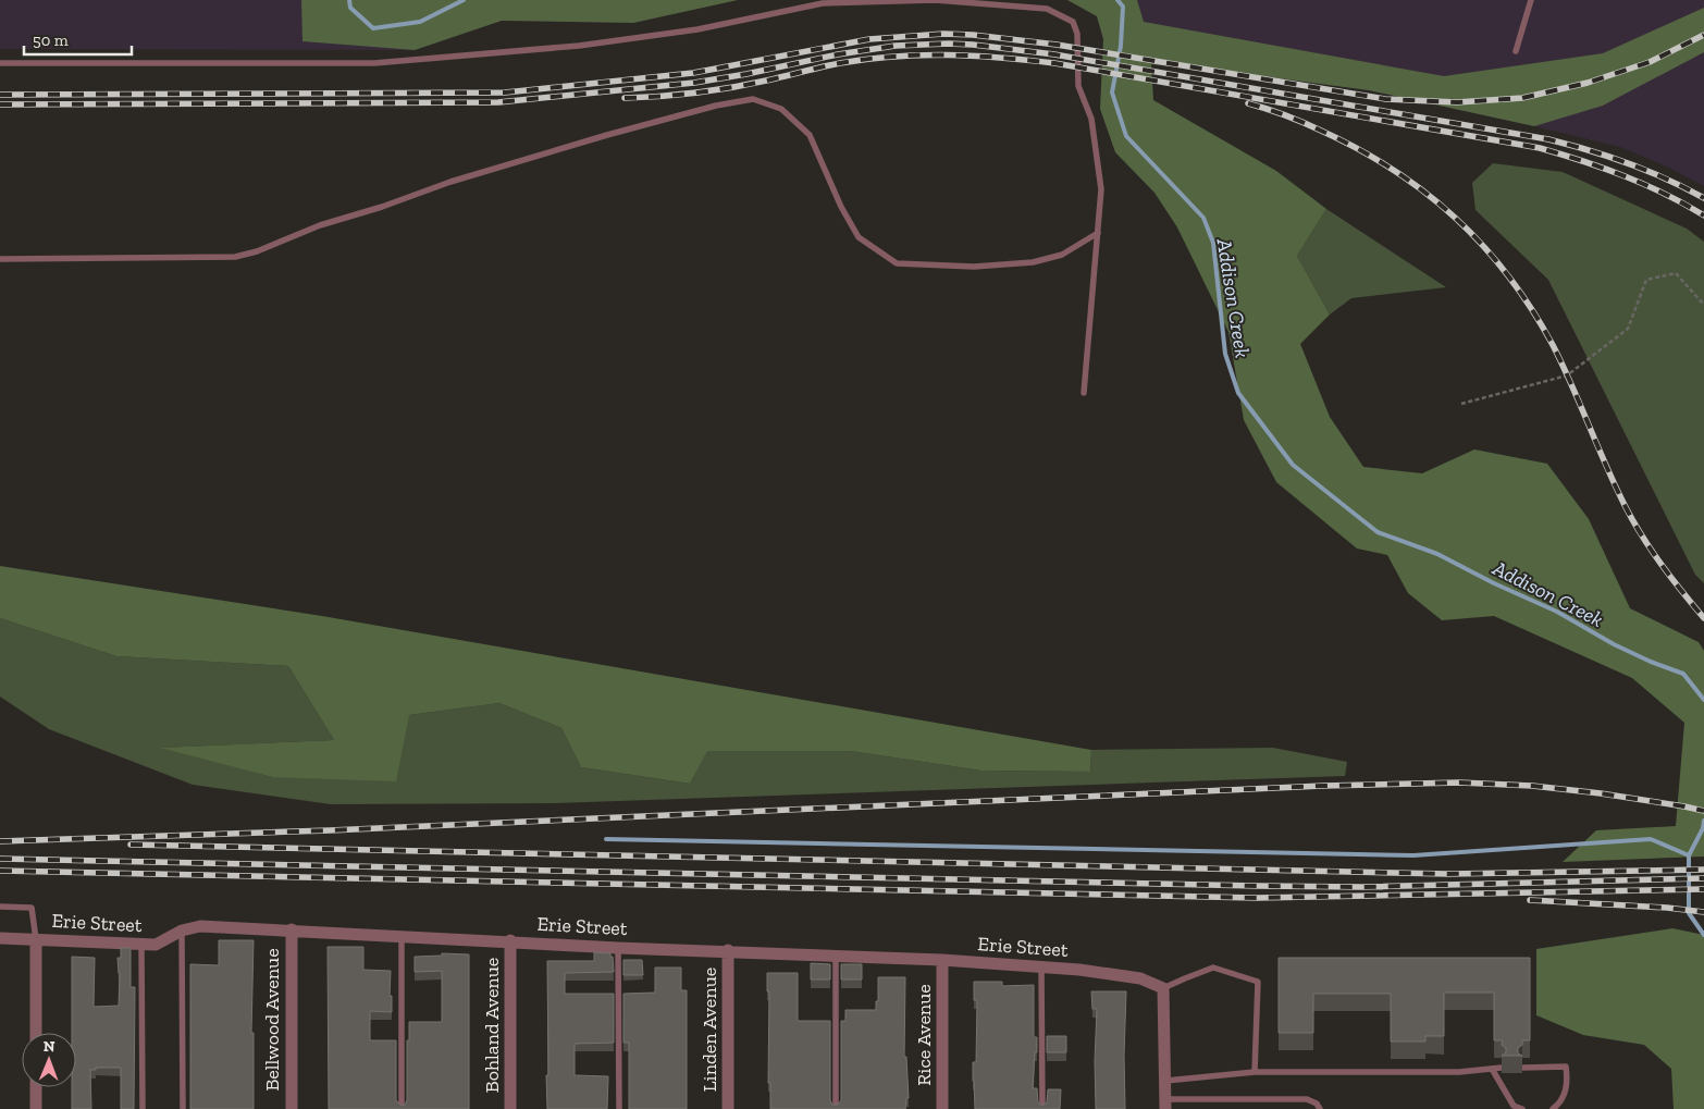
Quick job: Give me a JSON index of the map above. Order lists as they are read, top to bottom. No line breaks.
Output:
{"streets":{"street":["Erie Street","Bellwood Avenue","Bohland Avenue","Linden Avenue","Rice Avenue"]},"crossings":[["Erie Street","Bellwood Avenue"],["Erie Street","Bohland Avenue"],["Erie Street","Linden Avenue"],["Erie Street","Rice Avenue"]],"water":["Addison Creek"],"scale_bar":"50 m","north":"top"}
